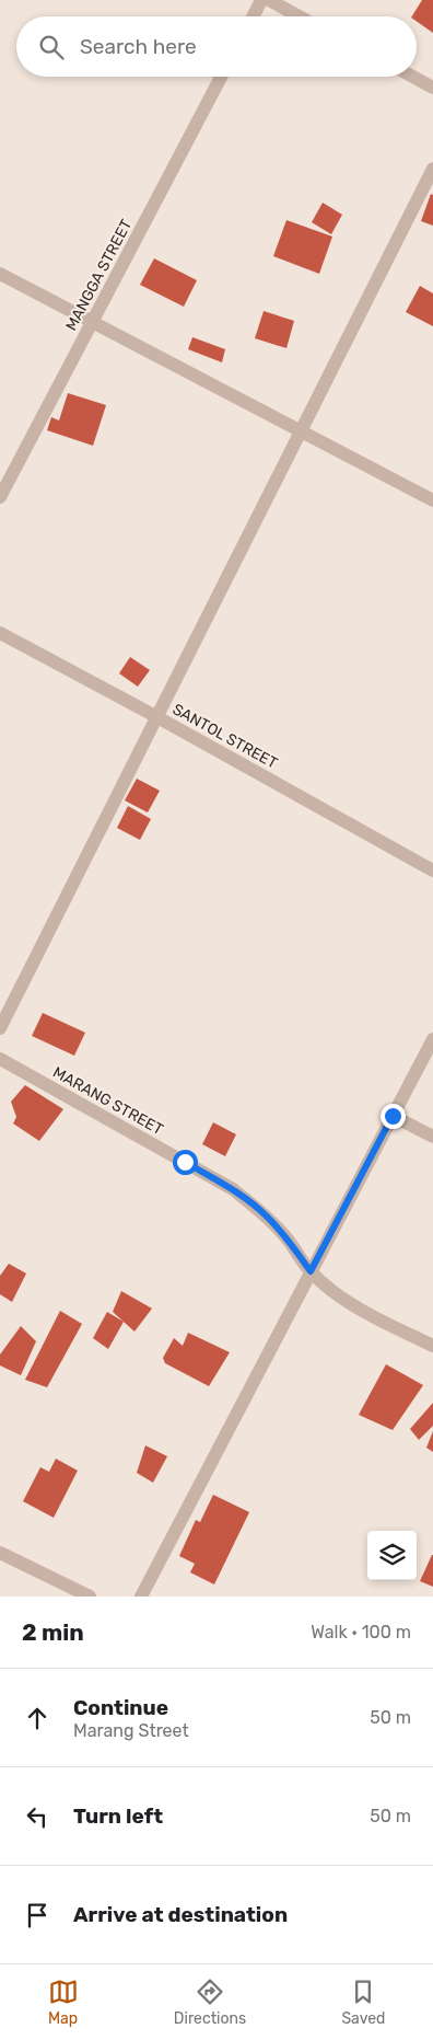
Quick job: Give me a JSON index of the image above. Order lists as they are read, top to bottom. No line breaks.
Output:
{"streets":{"street":["MANGGA STREET","SANTOL STREET","MARANG STREET"]},"page":{"search":"Search here","heading":["2 min","Walk · 100 m"],"list":[["Continue","Marang Street","50 m"],["Turn left","50 m"],"Arrive at destination"],"nav":["Map","Directions","Saved"]}}
